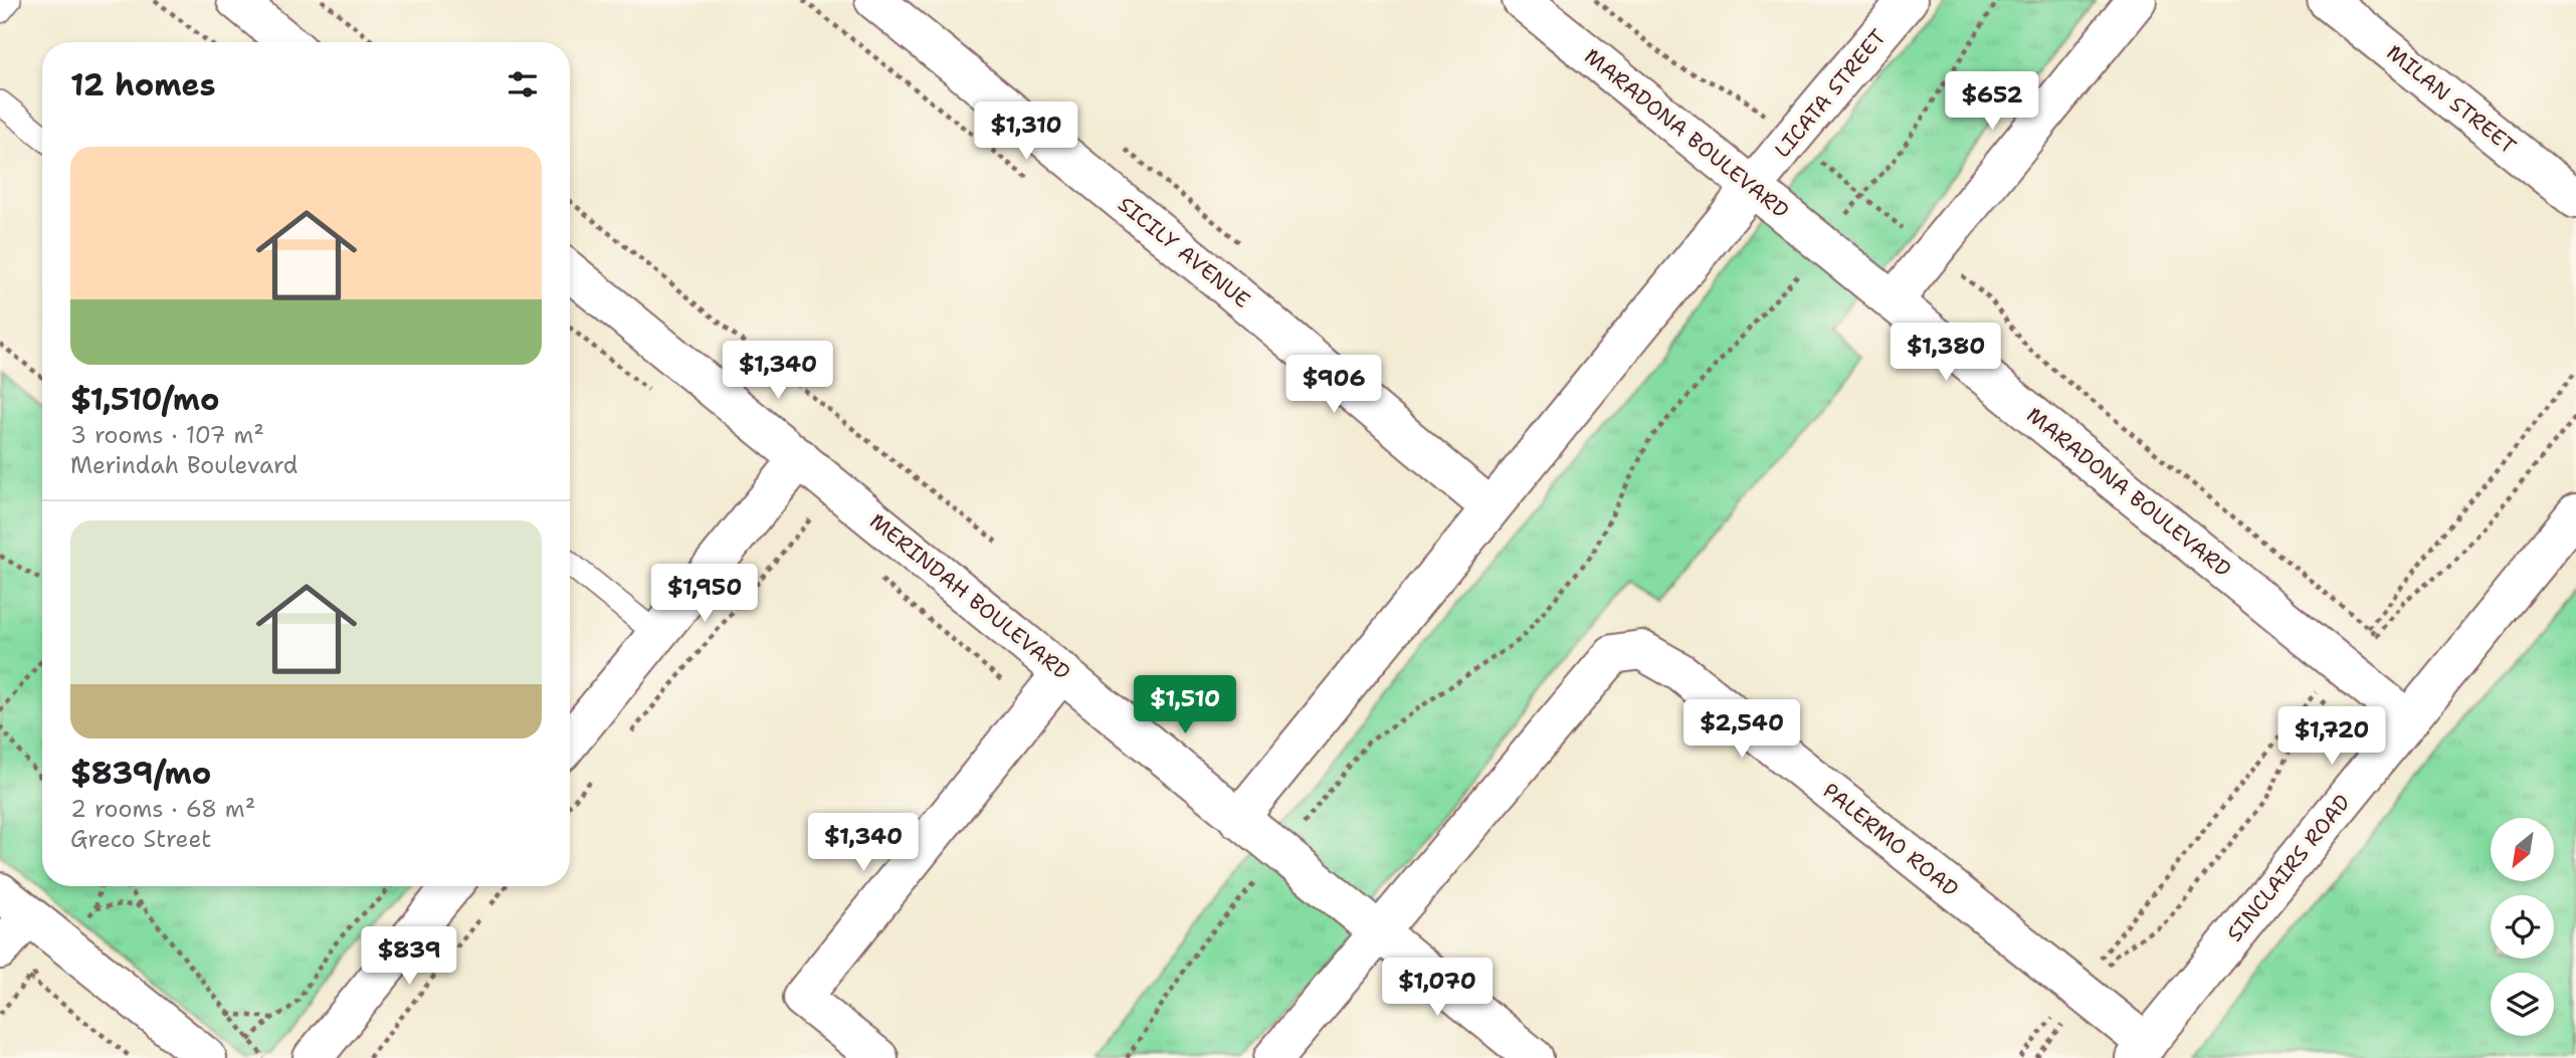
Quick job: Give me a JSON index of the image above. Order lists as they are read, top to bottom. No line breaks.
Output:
{"streets":{"street":["LICATA STREET","MILAN STREET","MARADONA BOULEVARD","SICILY AVENUE","MERINDAH BOULEVARD","PALERMO ROAD","SINCLAIRS ROAD"]},"crossings":[["LICATA STREET","MARADONA BOULEVARD"],["LICATA STREET","SICILY AVENUE"],["LICATA STREET","MERINDAH BOULEVARD"],["MARADONA BOULEVARD","SINCLAIRS ROAD"],["MERINDAH BOULEVARD","PALERMO ROAD"],["PALERMO ROAD","SINCLAIRS ROAD"]],"north":"bottom left","page":{"heading":"12 homes","price":["$652","$1,310","$1,380","$1,340","$906","$1,950","$1,510","$2,540","$1,720","$1,340","$839","$1,070"],"list":[{"name":"$1,510/mo","note":"3 rooms · 107 m² · Merindah Boulevard"},{"name":"$839/mo","note":"2 rooms · 68 m² · Greco Street"}]}}
